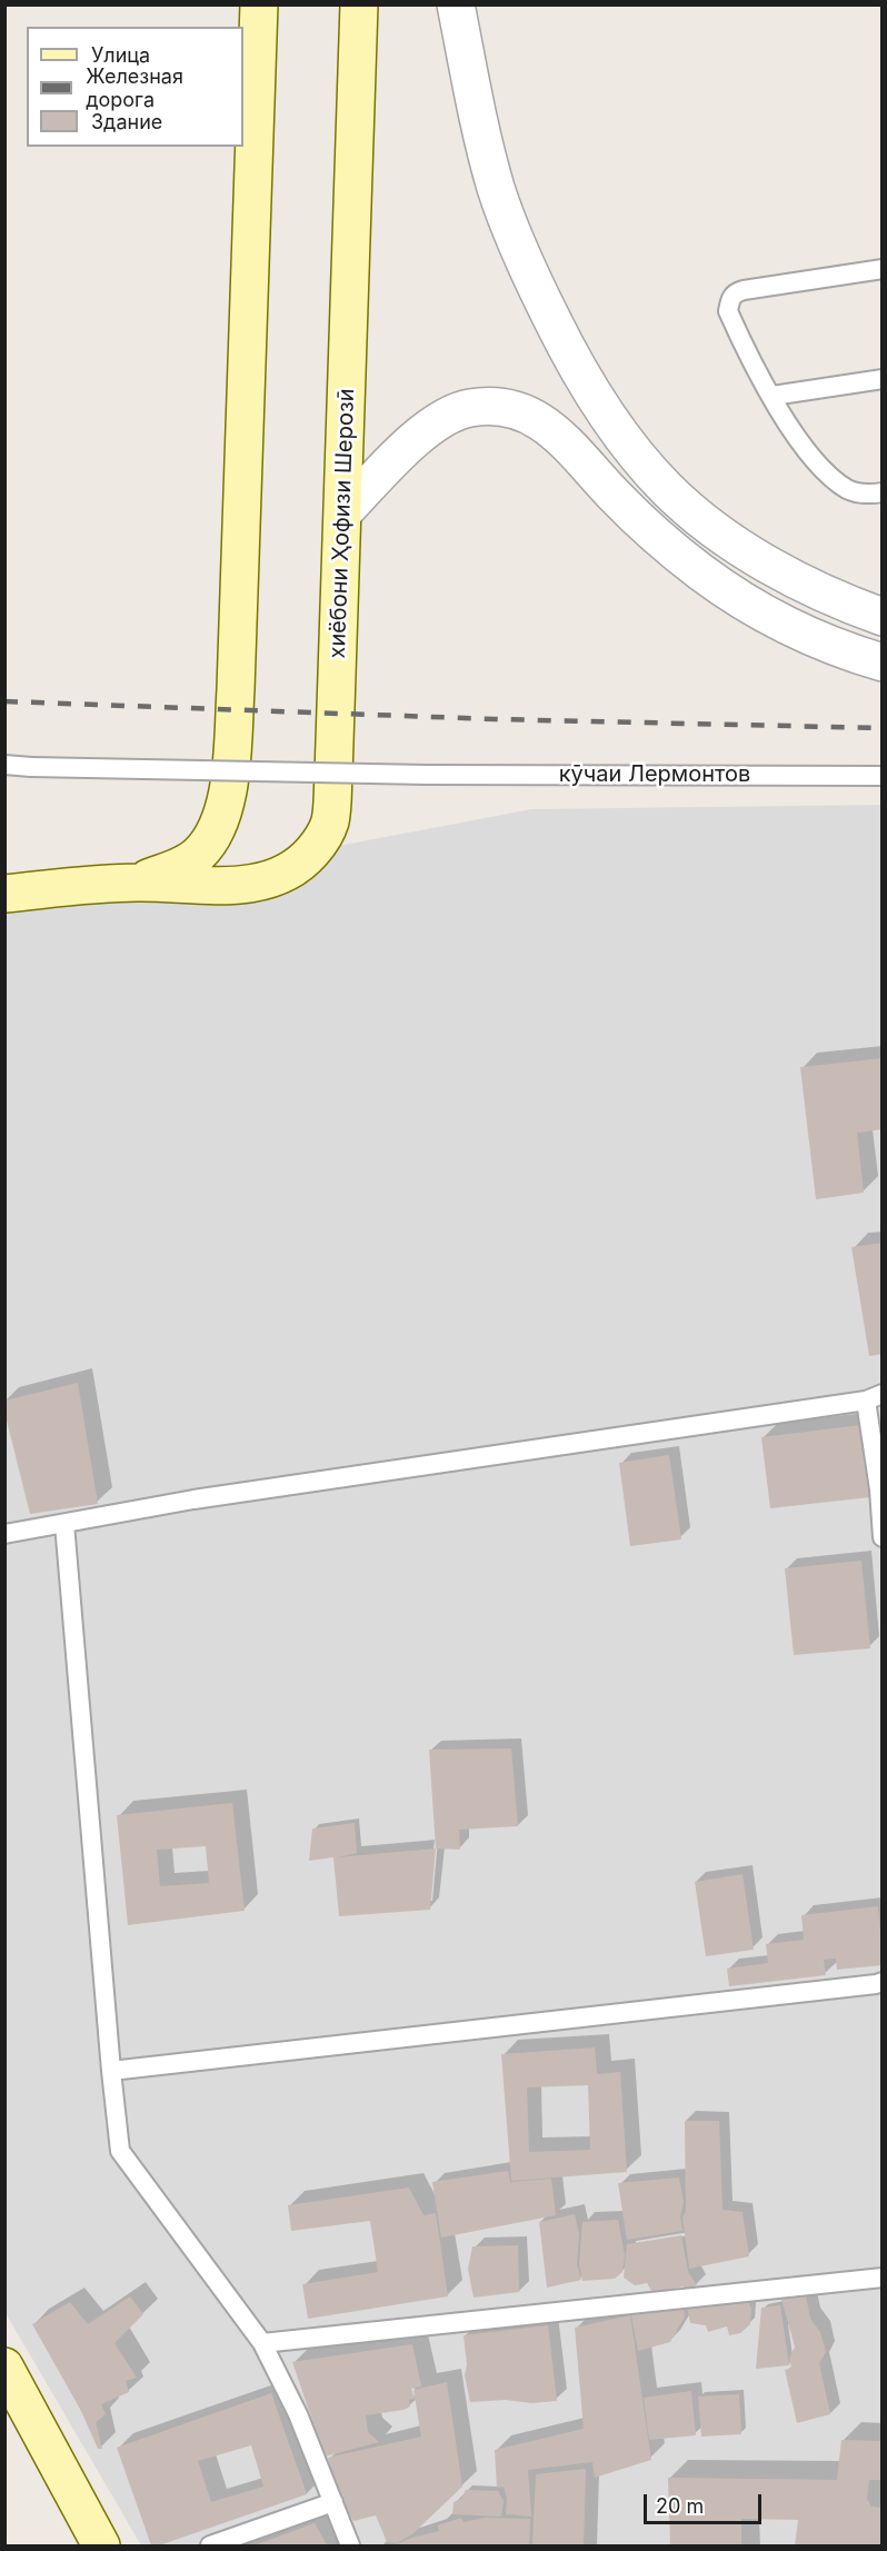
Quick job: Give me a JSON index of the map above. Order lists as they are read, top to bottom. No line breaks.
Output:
{"streets":{"main road":["хиёбони Ҳофизи Шерозӣ"],"lane":["кӯчаи Лермонтов"]},"legend":["Улица","Железная дорога","Здание"],"scale_bar":"20 m"}
